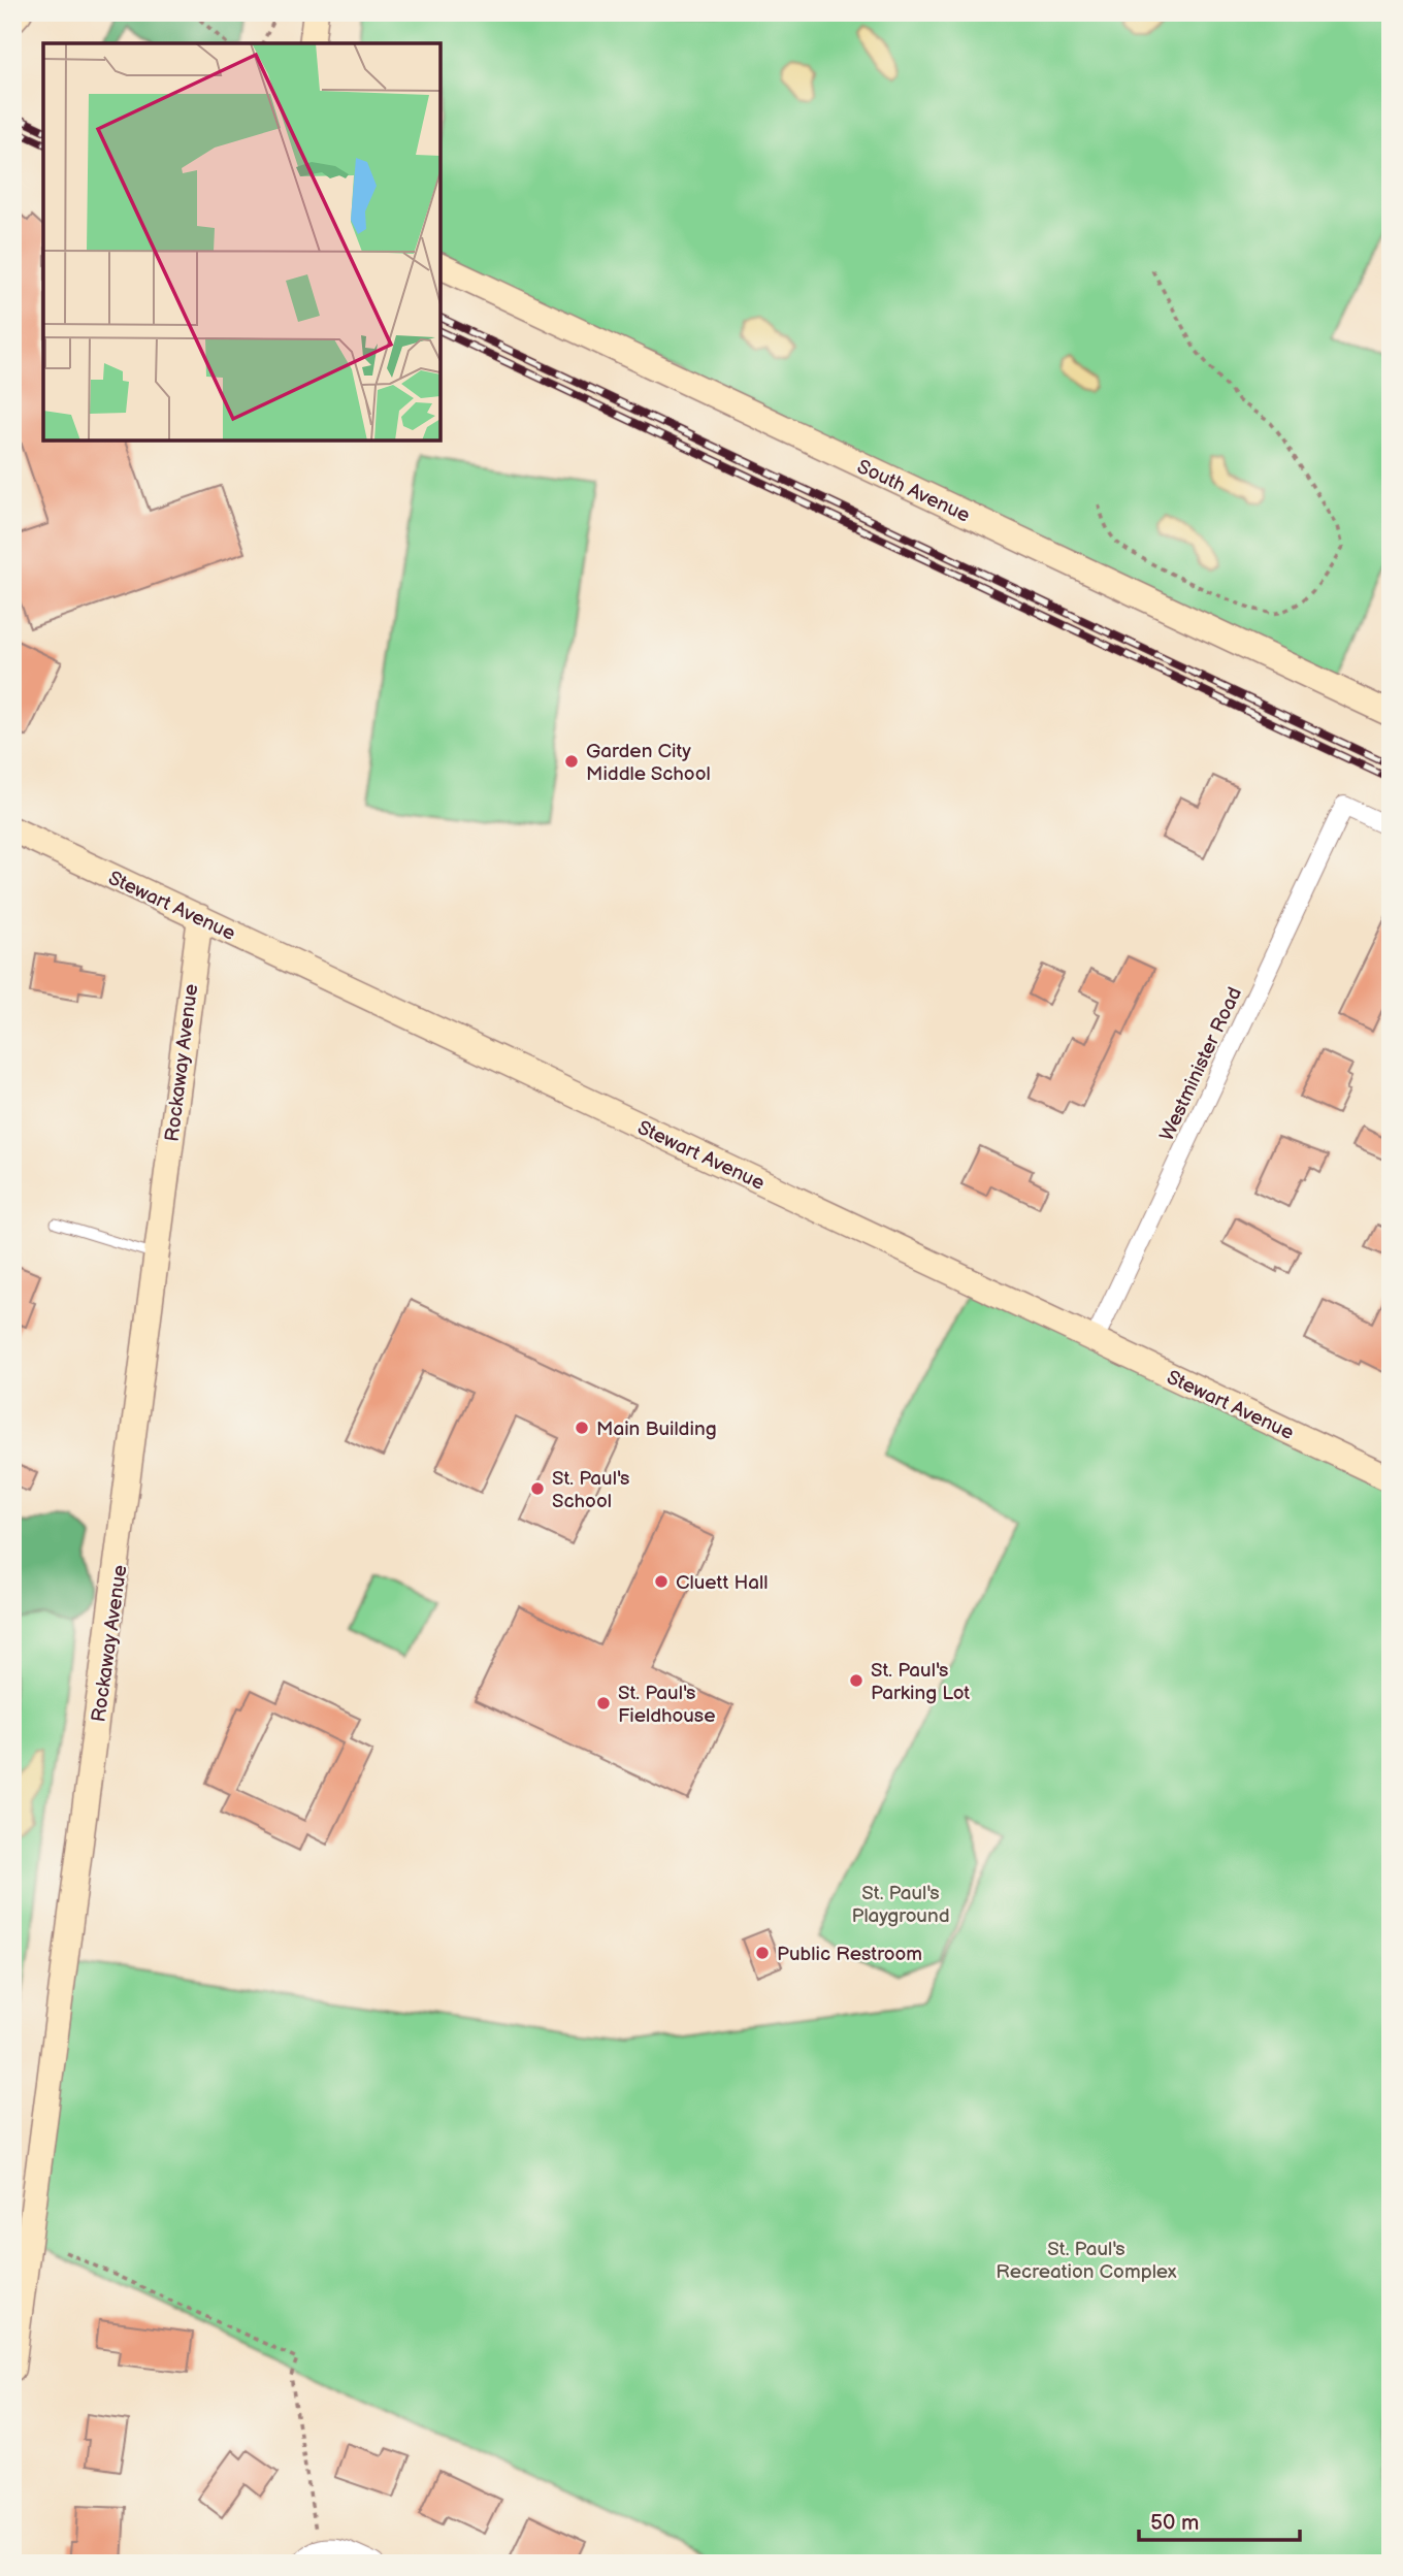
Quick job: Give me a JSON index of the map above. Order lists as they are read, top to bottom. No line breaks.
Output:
{"streets":{"main road":["South Avenue","Stewart Avenue","Rockaway Avenue"],"street":["Westminister Road"]},"crossings":[["Stewart Avenue","Rockaway Avenue"],["Stewart Avenue","Westminister Road"]],"parks":["St. Paul's Playground","St. Paul's Recreation Complex"],"places":["Garden City Middle School","Main Building","St. Paul's School","Cluett Hall","St. Paul's Parking Lot","St. Paul's Fieldhouse","Public Restroom"],"scale_bar":"50 m"}
